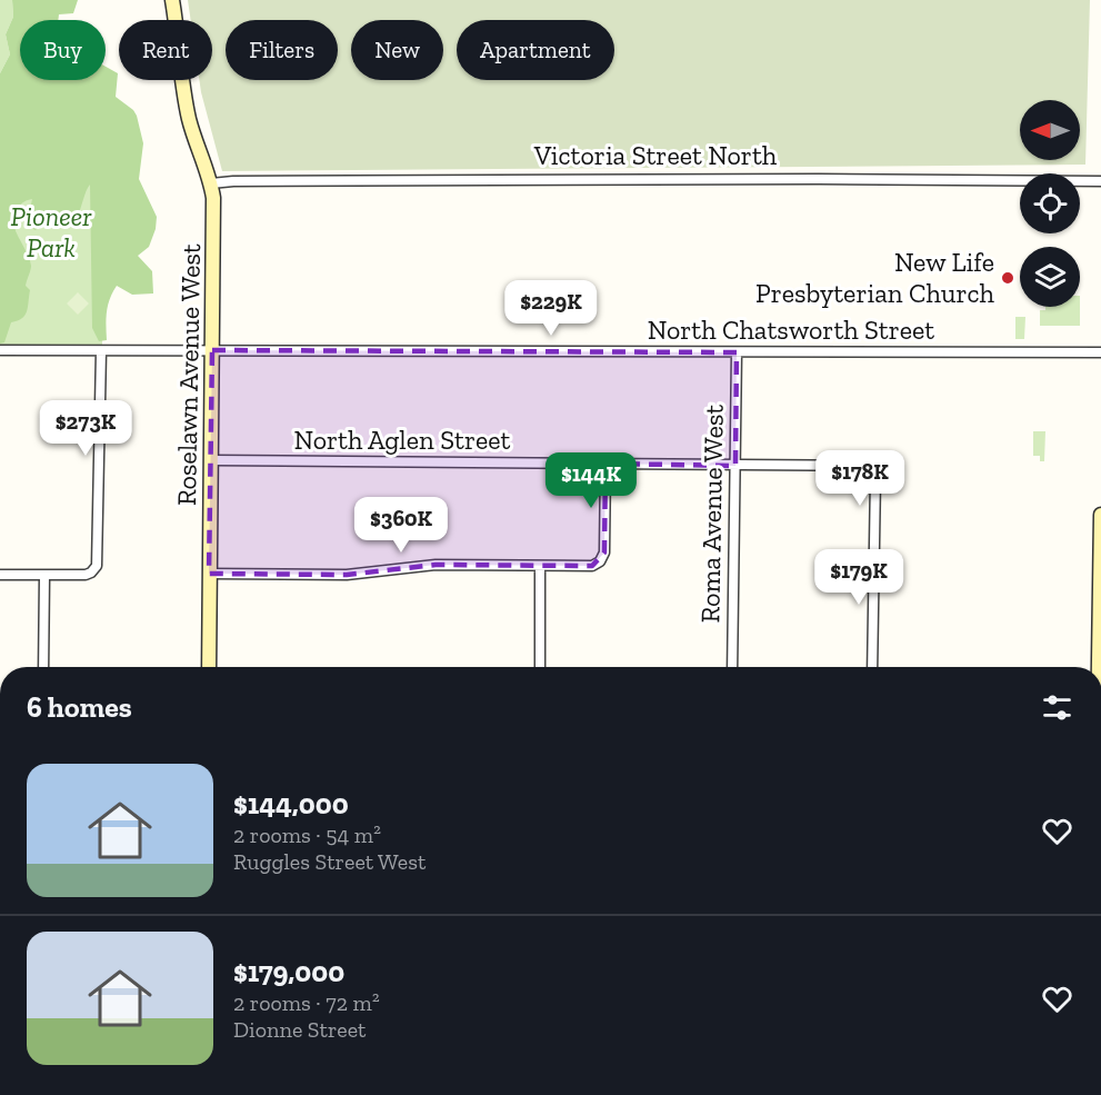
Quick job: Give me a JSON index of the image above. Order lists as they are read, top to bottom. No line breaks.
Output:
{"streets":{"street":["Victoria Street North","North Chatsworth Street","Roselawn Avenue West","North Aglen Street","Roma Avenue West"]},"crossings":[["Victoria Street North","Roselawn Avenue West"],["North Chatsworth Street","Roselawn Avenue West"],["North Chatsworth Street","Roma Avenue West"],["Roselawn Avenue West","North Aglen Street"],["North Aglen Street","Roma Avenue West"]],"parks":["Pioneer Park"],"places":["New Life Presbyterian Church"],"north":"left","page":{"chip":["Buy","Rent","Filters","New","Apartment"],"price":["$229K","$273K","$178K","$144K","$360K","$179K"],"heading":"6 homes","list":[{"name":"$144,000","note":"2 rooms · 54 m² · Ruggles Street West"},{"name":"$179,000","note":"2 rooms · 72 m² · Dionne Street"}]}}
